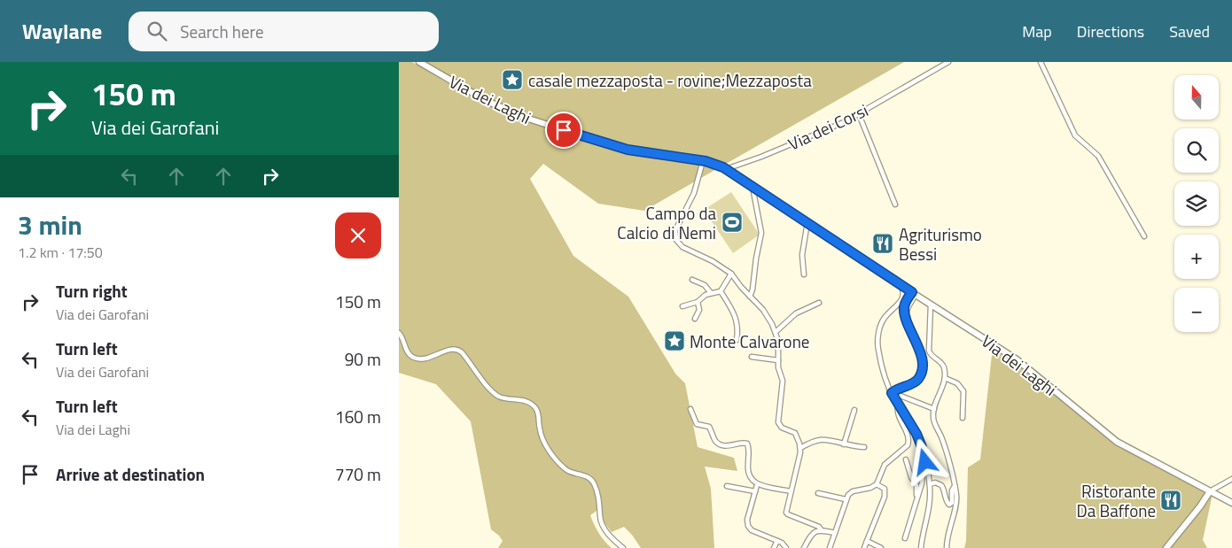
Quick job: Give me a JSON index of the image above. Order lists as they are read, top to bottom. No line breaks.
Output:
{"streets":{"main road":["Via dei Laghi"],"street":["Via dei Corsi"]},"crossings":[["Via dei Laghi","Via dei Corsi"]],"places":{"place":["casale mezzaposta - rovine;Mezzaposta","Monte Calvarone"],"sports":["Campo da Calcio di Nemi"],"restaurant":["Agriturismo Bessi","Ristorante Da Baffone"]},"north":"top","page":{"header":"Waylane","search":"Search here","nav":["Map","Directions","Saved"],"turn":["150 m","Via dei Garofani"],"map_buttons":["+","−"],"heading":["3 min","1.2 km · 17:50"],"list":[{"name":"Turn right","note":"Via dei Garofani","value":"150 m"},{"name":"Turn left","note":"Via dei Garofani","value":"90 m"},{"name":"Turn left","note":"Via dei Laghi","value":"160 m"},{"name":"Arrive at destination","value":"770 m"}]}}
